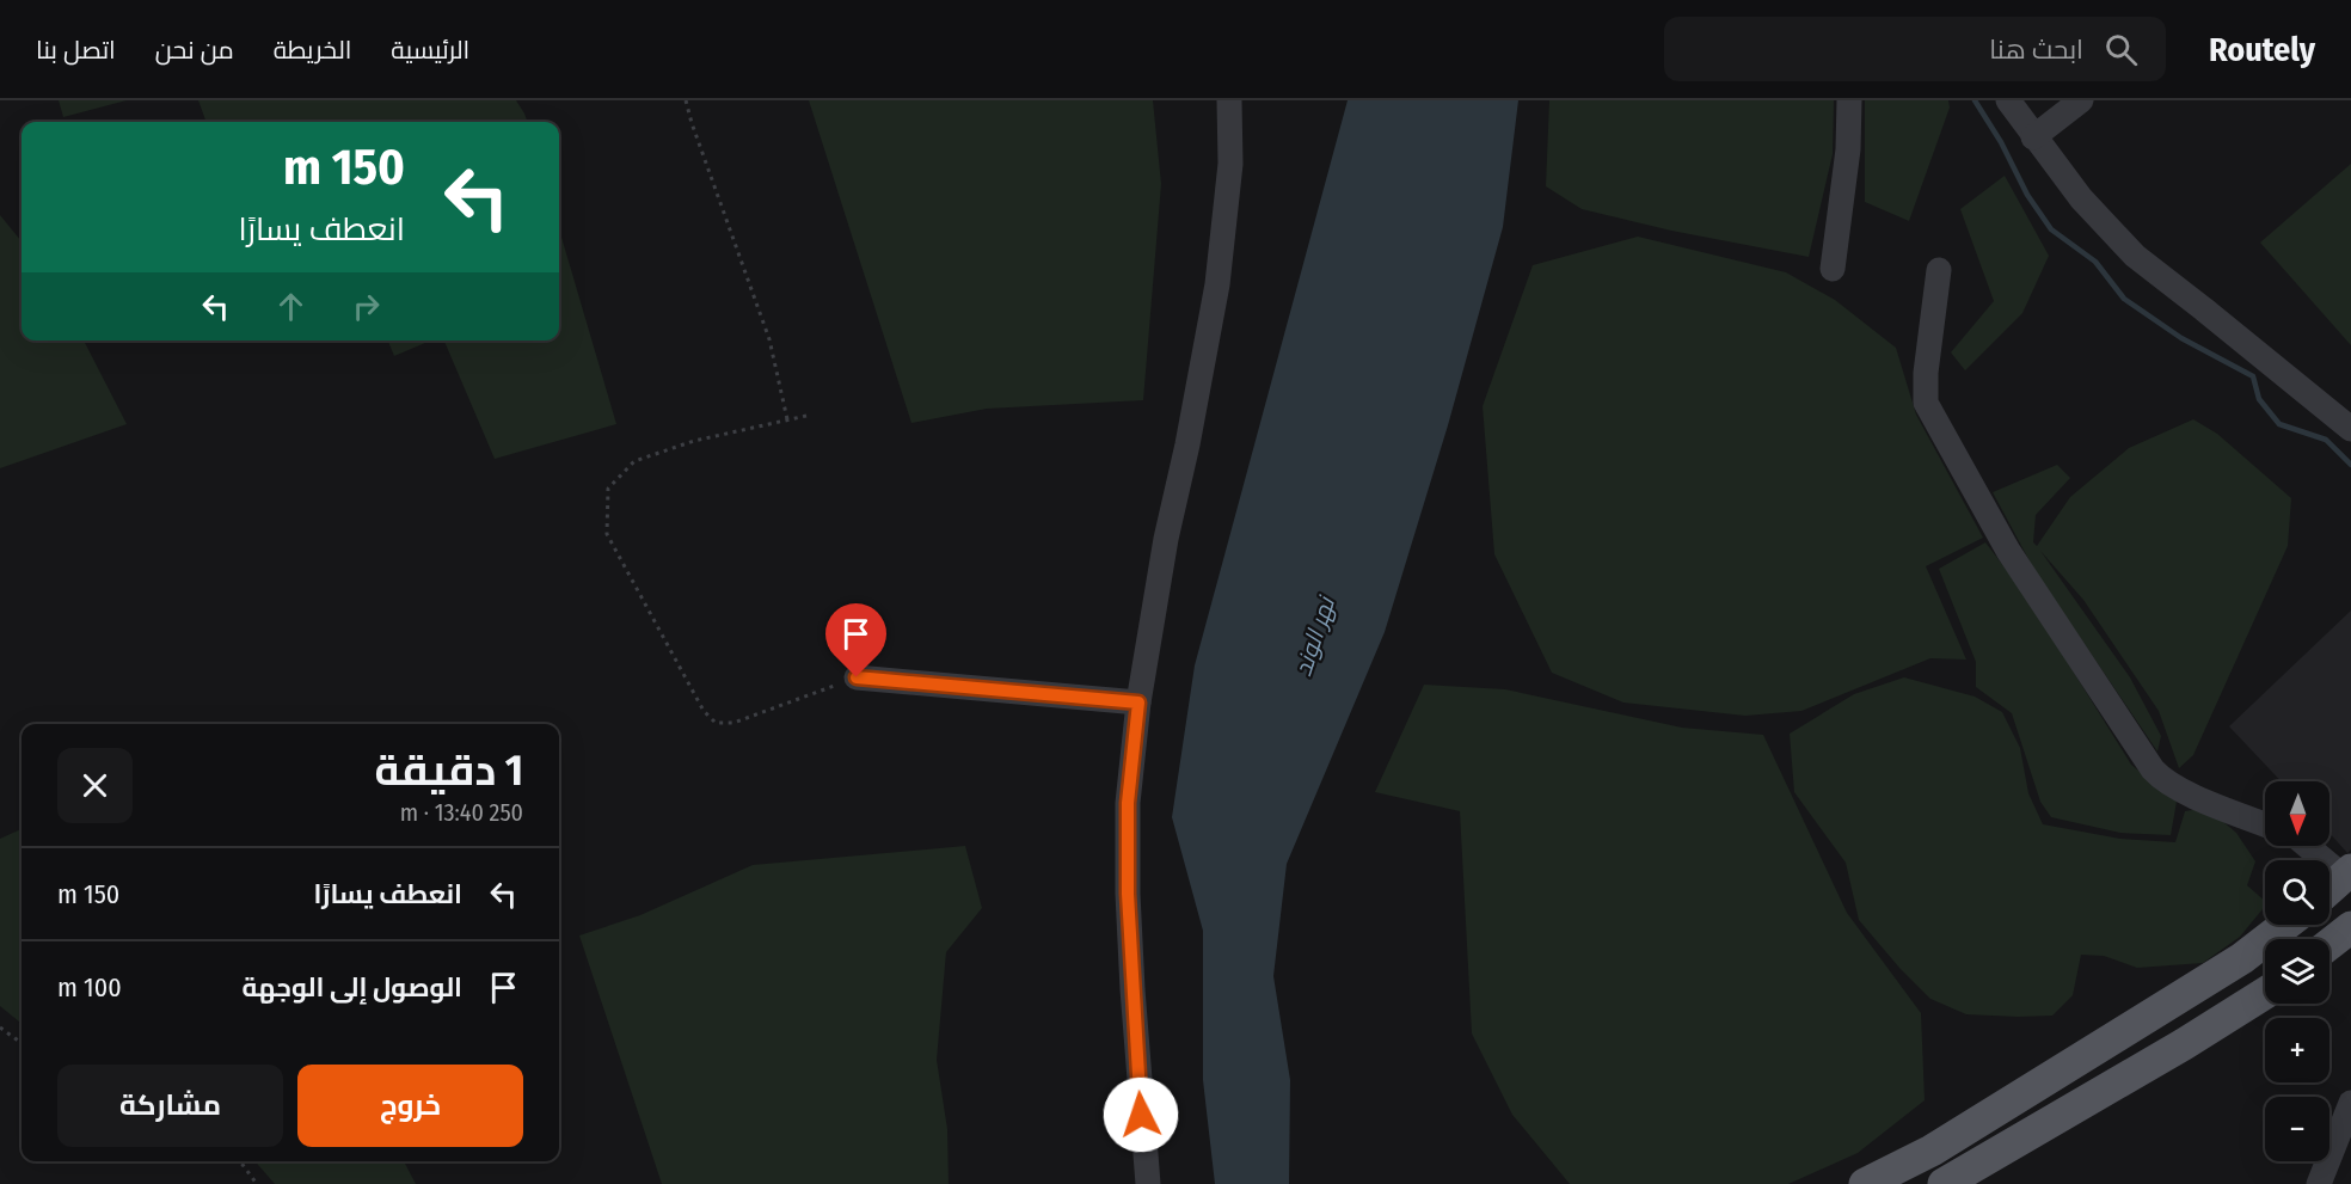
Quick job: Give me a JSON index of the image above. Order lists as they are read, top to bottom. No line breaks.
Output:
{"water":["نهر الوند"],"north":"bottom","page":{"header":"Routely","search":"ابحث هنا","nav":["الرئيسية","الخريطة","من نحن","اتصل بنا"],"turn":["150 m","انعطف يسارًا"],"heading":["1 دقيقة","250 m · 13:40"],"map_buttons":["+","−"],"list":[{"name":"انعطف يسارًا","value":"150 m"},{"name":"الوصول إلى الوجهة","value":"100 m"}],"buttons":["خروج","مشاركة"]}}
